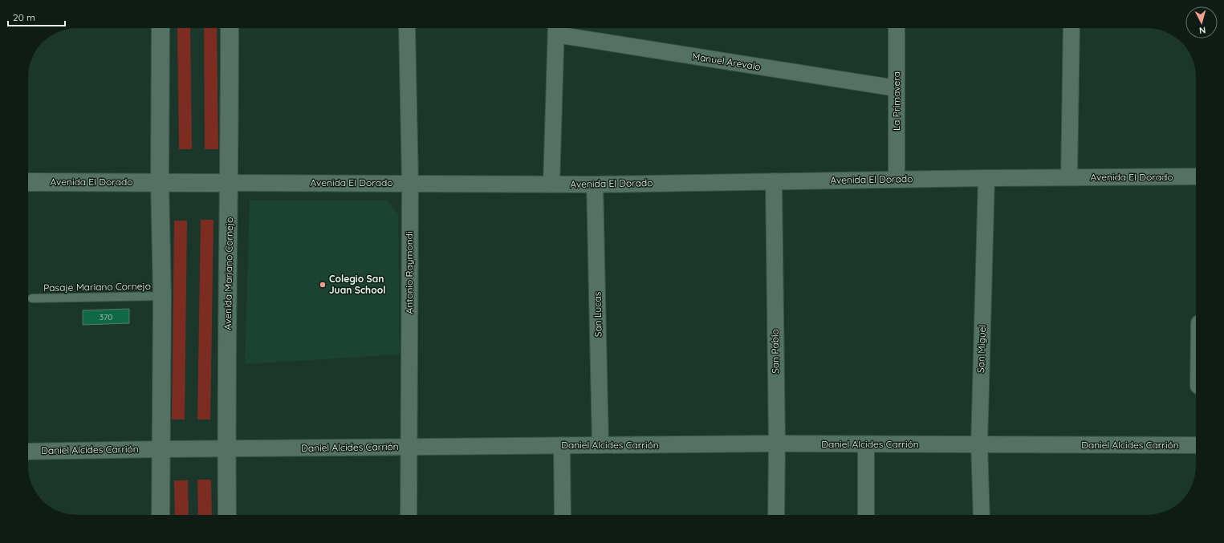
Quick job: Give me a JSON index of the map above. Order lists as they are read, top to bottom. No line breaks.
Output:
{"streets":{"street":["Manuel Arevalo","La Primavera","Avenida El Dorado","Antonio Raymondi","Avenida Mariano Cornejo","San Lucas","San Miguel","San Pablo","Daniel Alcides Carrión"],"lane":["Pasaje Mariano Cornejo"]},"crossings":[["Manuel Arevalo","La Primavera"],["La Primavera","Avenida El Dorado"],["Avenida El Dorado","Antonio Raymondi"],["Avenida El Dorado","Avenida Mariano Cornejo"],["Avenida El Dorado","San Lucas"],["Avenida El Dorado","San Miguel"],["Avenida El Dorado","San Pablo"],["Antonio Raymondi","Daniel Alcides Carrión"],["Avenida Mariano Cornejo","Daniel Alcides Carrión"],["San Lucas","Daniel Alcides Carrión"],["San Miguel","Daniel Alcides Carrión"],["San Pablo","Daniel Alcides Carrión"]],"places":["Colegio San Juan School"],"house_numbers":["370"],"scale_bar":"20 m","north":"bottom"}
